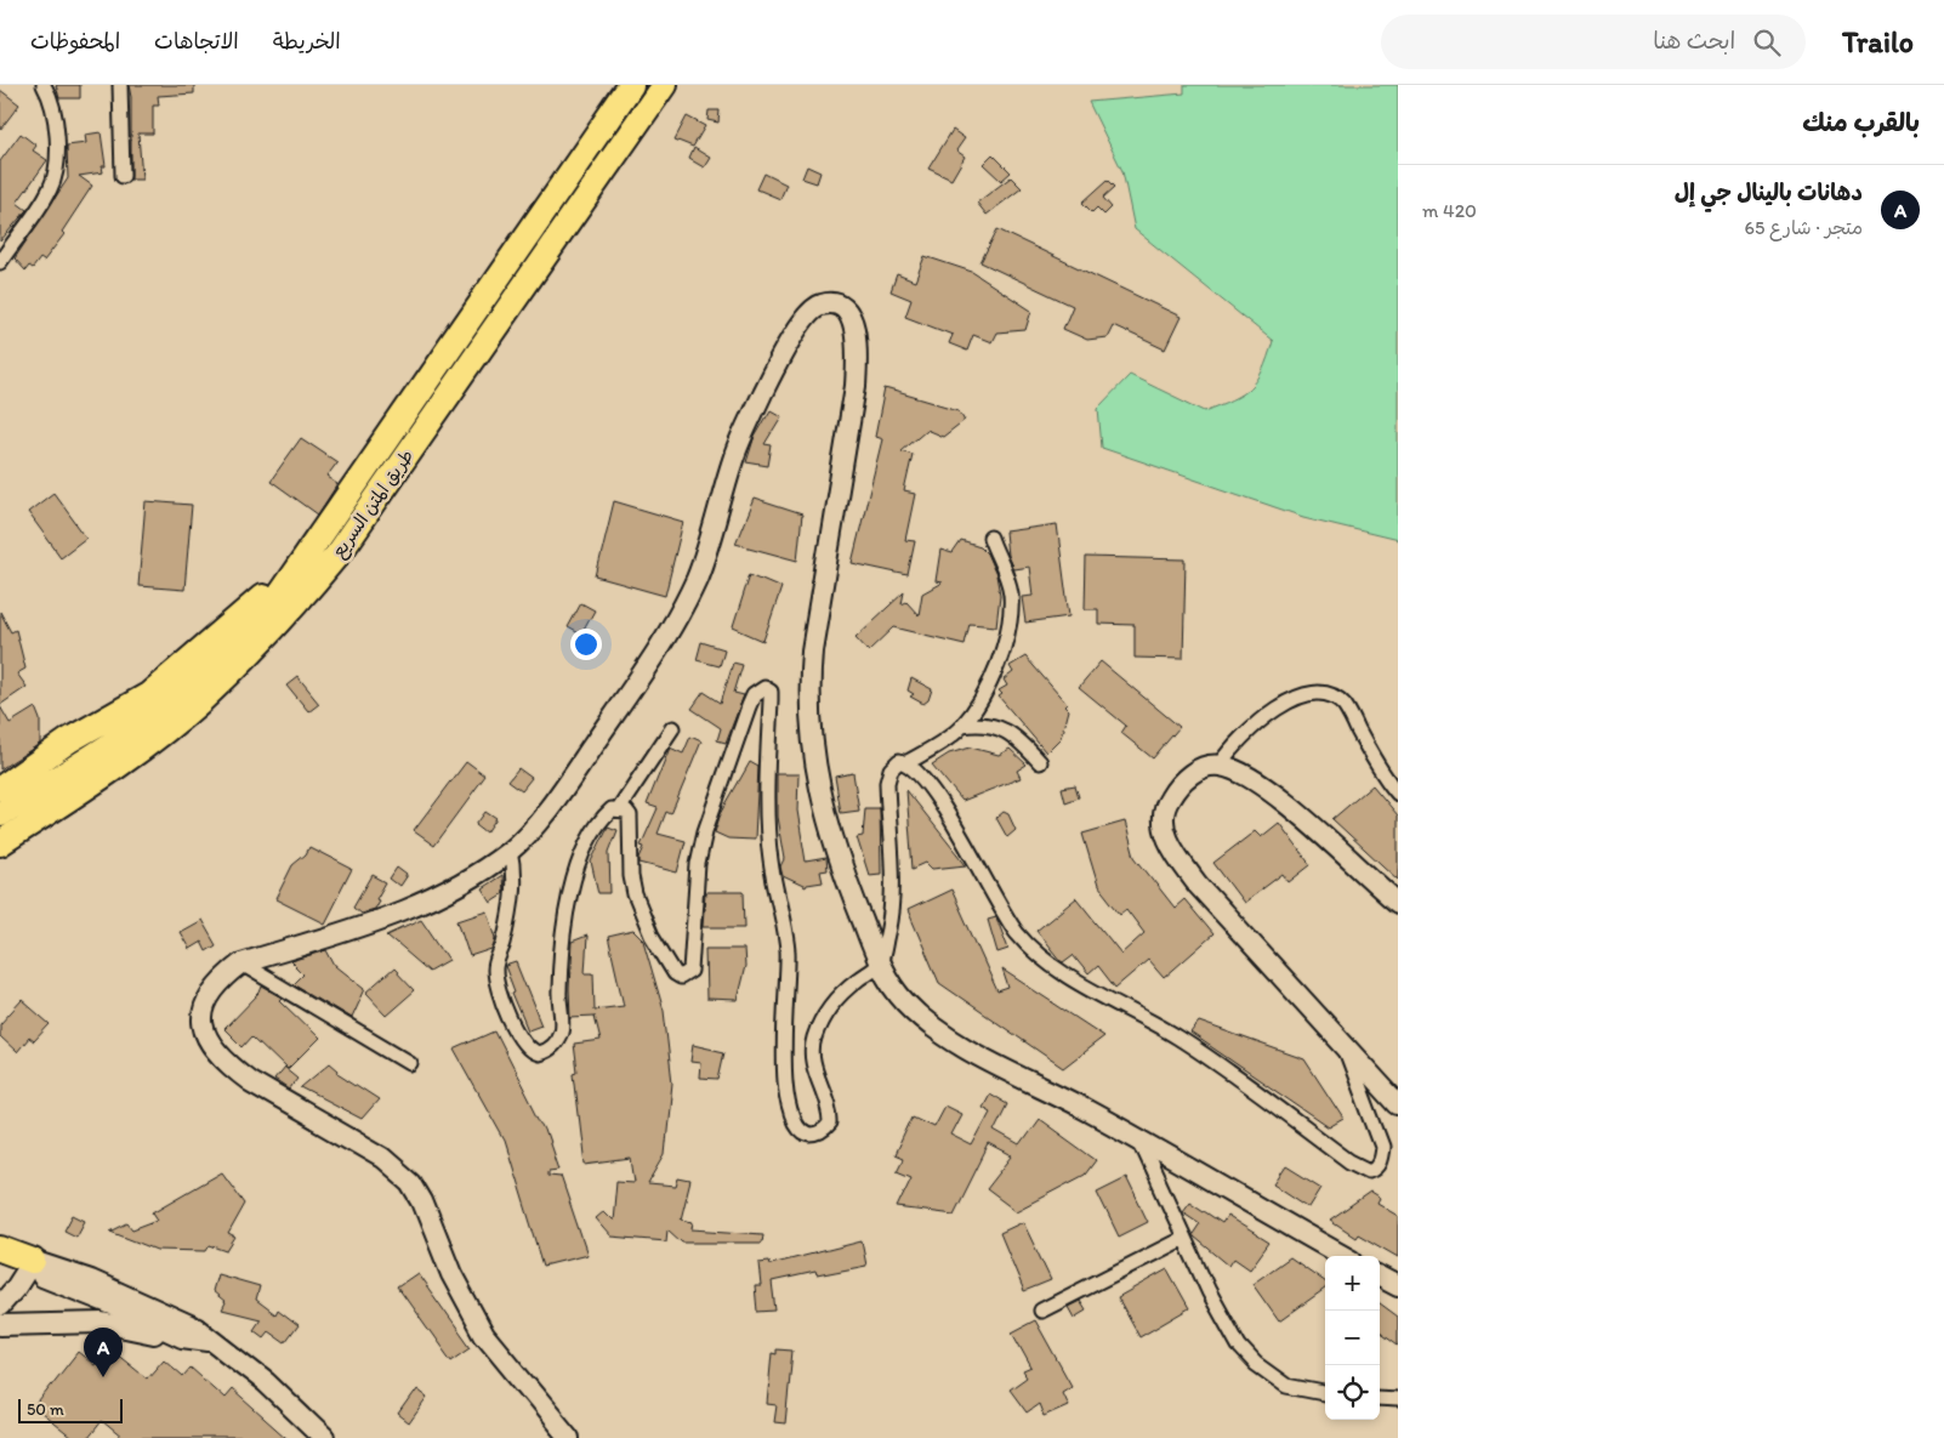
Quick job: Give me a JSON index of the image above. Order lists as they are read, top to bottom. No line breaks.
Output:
{"streets":{"highway":["طريق المتن السريع"]},"scale_bar":"50 m","page":{"header":"Trailo","search":"ابحث هنا","nav":["الخريطة","الاتجاهات","المحفوظات"],"heading":"بالقرب منك","list":[{"mark":"A","name":"دهانات بالينال جي إل","note":"متجر · شارع 65","value":"420 m"}],"map_buttons":["+","−"],"pins":"A","scale":"50 m"}}
